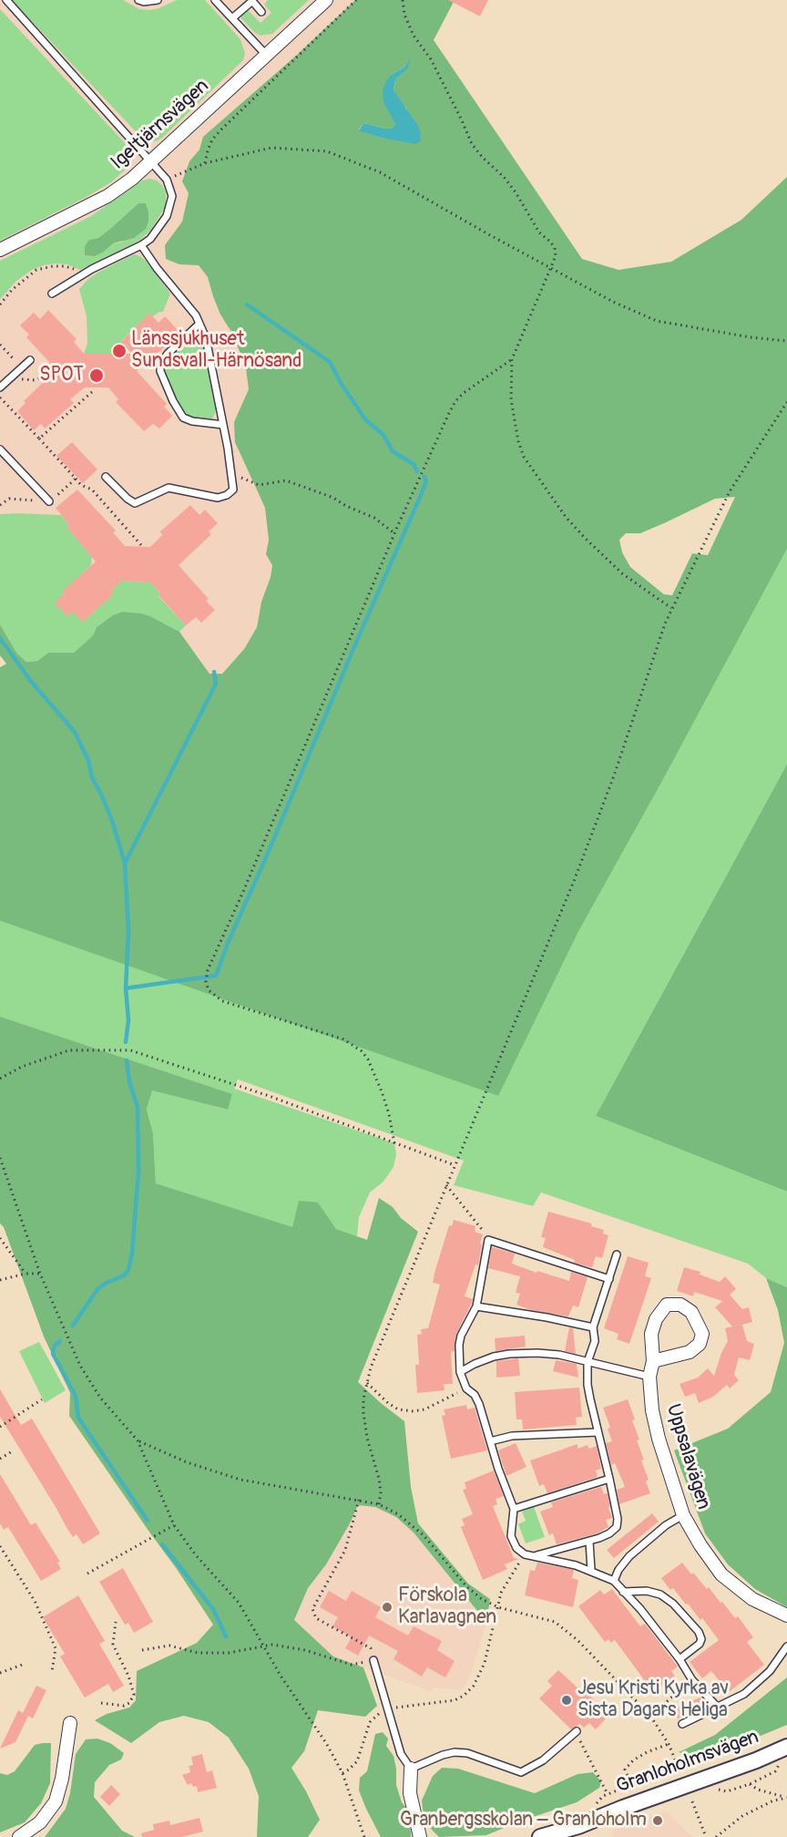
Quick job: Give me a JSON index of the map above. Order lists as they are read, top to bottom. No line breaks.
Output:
{"streets":{"street":["Igeltjärnsvägen","Uppsalavägen","Granloholmsvägen"]},"places":["Länssjukhuset Sundsvall-Härnösand","SPOT","Förskola Karlavagnen","Jesu Kristi Kyrka av Sista Dagars Heliga","Granbergsskolan – Granloholm"]}
